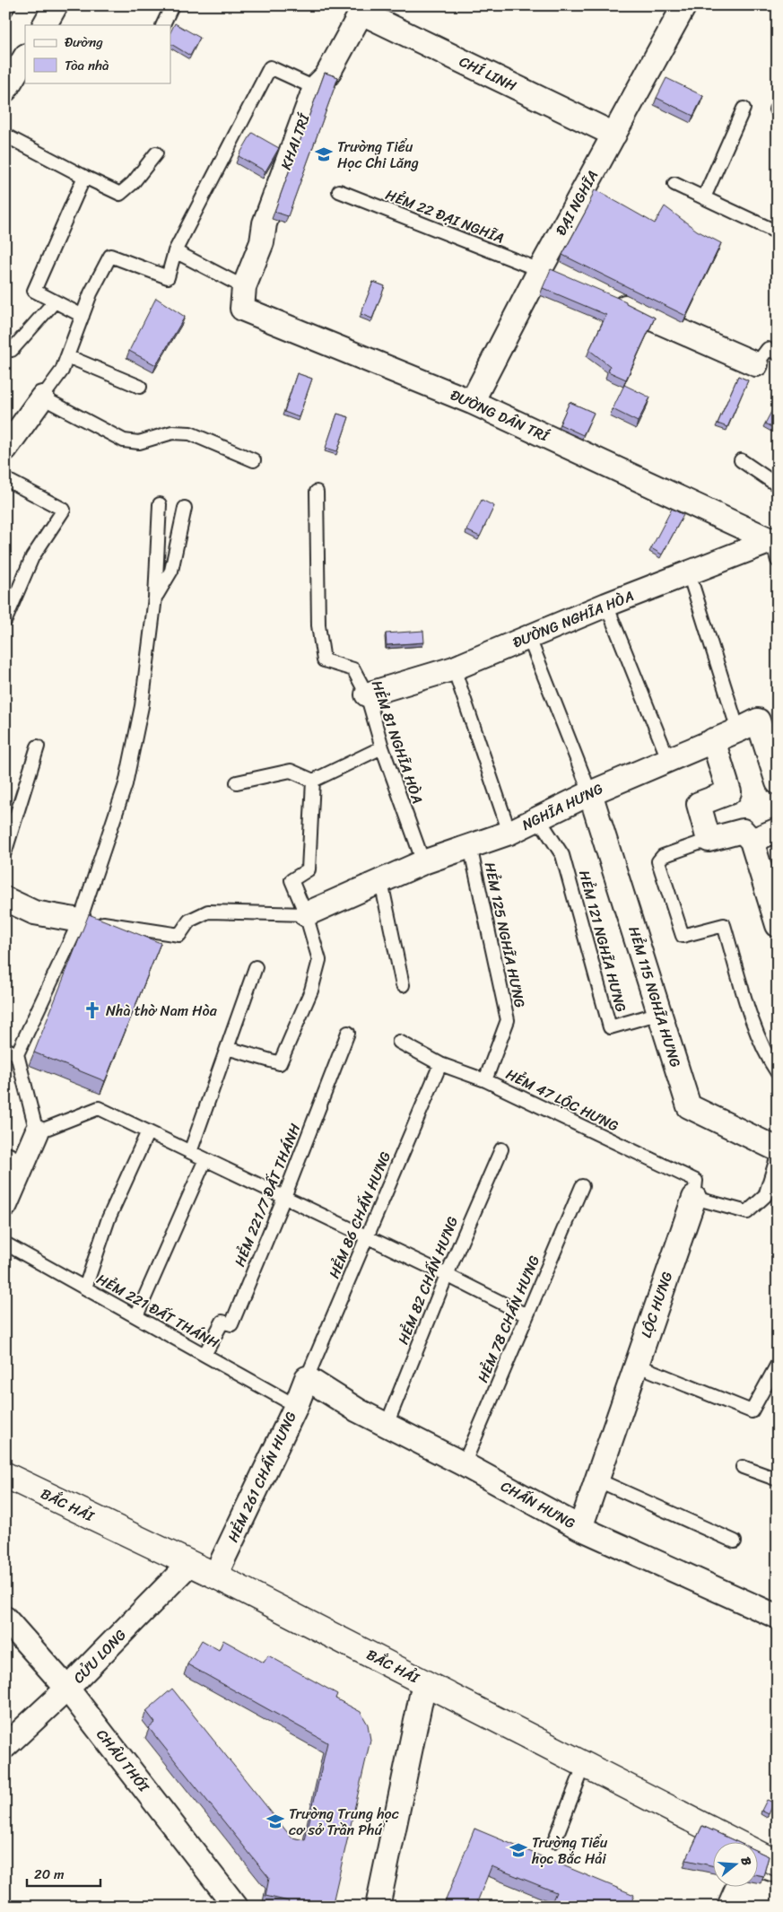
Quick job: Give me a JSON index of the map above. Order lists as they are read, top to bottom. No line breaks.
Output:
{"streets":{"street":["CHÍ LINH","KHAI TRÍ","ĐẠI NGHĨA","ĐƯỜNG DÂN TRÍ","ĐƯỜNG NGHĨA HÒA","NGHĨA HƯNG","HẺM 115 NGHĨA HƯNG","LỘC HƯNG","HẺM 261 CHẤN HƯNG","BẮC HẢI","CHẤN HƯNG","CỬU LONG","CHÂU THỚI"],"lane":["HẺM 22 ĐẠI NGHĨA","HẺM 81 NGHĨA HÒA","HẺM 125 NGHĨA HƯNG","HẺM 121 NGHĨA HƯNG","HẺM 47 LỘC HƯNG","HẺM 221/7 ĐẤT THÁNH","HẺM 86 CHẤN HƯNG","HẺM 82 CHẤN HƯNG","HẺM 221 ĐẤT THÁNH","HẺM 78 CHẤN HƯNG"]},"crossings":[["CHÍ LINH","KHAI TRÍ"],["CHÍ LINH","ĐẠI NGHĨA"],["KHAI TRÍ","ĐƯỜNG DÂN TRÍ"],["ĐẠI NGHĨA","HẺM 22 ĐẠI NGHĨA"],["ĐẠI NGHĨA","ĐƯỜNG DÂN TRÍ"],["ĐƯỜNG DÂN TRÍ","ĐƯỜNG NGHĨA HÒA"],["ĐƯỜNG NGHĨA HÒA","HẺM 81 NGHĨA HÒA"],["HẺM 81 NGHĨA HÒA","NGHĨA HƯNG"],["NGHĨA HƯNG","HẺM 125 NGHĨA HƯNG"],["NGHĨA HƯNG","HẺM 121 NGHĨA HƯNG"],["NGHĨA HƯNG","HẺM 115 NGHĨA HƯNG"],["HẺM 125 NGHĨA HƯNG","HẺM 47 LỘC HƯNG"],["HẺM 121 NGHĨA HƯNG","HẺM 115 NGHĨA HƯNG"],["HẺM 47 LỘC HƯNG","HẺM 86 CHẤN HƯNG"],["HẺM 47 LỘC HƯNG","LỘC HƯNG"],["HẺM 221/7 ĐẤT THÁNH","HẺM 221 ĐẤT THÁNH"],["HẺM 86 CHẤN HƯNG","HẺM 261 CHẤN HƯNG"],["HẺM 86 CHẤN HƯNG","CHẤN HƯNG"],["HẺM 82 CHẤN HƯNG","CHẤN HƯNG"],["LỘC HƯNG","CHẤN HƯNG"],["HẺM 221 ĐẤT THÁNH","HẺM 261 CHẤN HƯNG"],["HẺM 78 CHẤN HƯNG","CHẤN HƯNG"],["HẺM 261 CHẤN HƯNG","BẮC HẢI"],["HẺM 261 CHẤN HƯNG","CHẤN HƯNG"],["BẮC HẢI","CỬU LONG"],["CỬU LONG","CHÂU THỚI"]],"places":{"school or university":["Trường Tiểu Học Chi Lăng","Trường Trung học cơ sở Trần Phú","Trường Tiểu học Bắc Hải"],"church":["Nhà thờ Nam Hòa"]},"legend":["Đường","Tòa nhà"],"scale_bar":"20 m","north":"right"}
